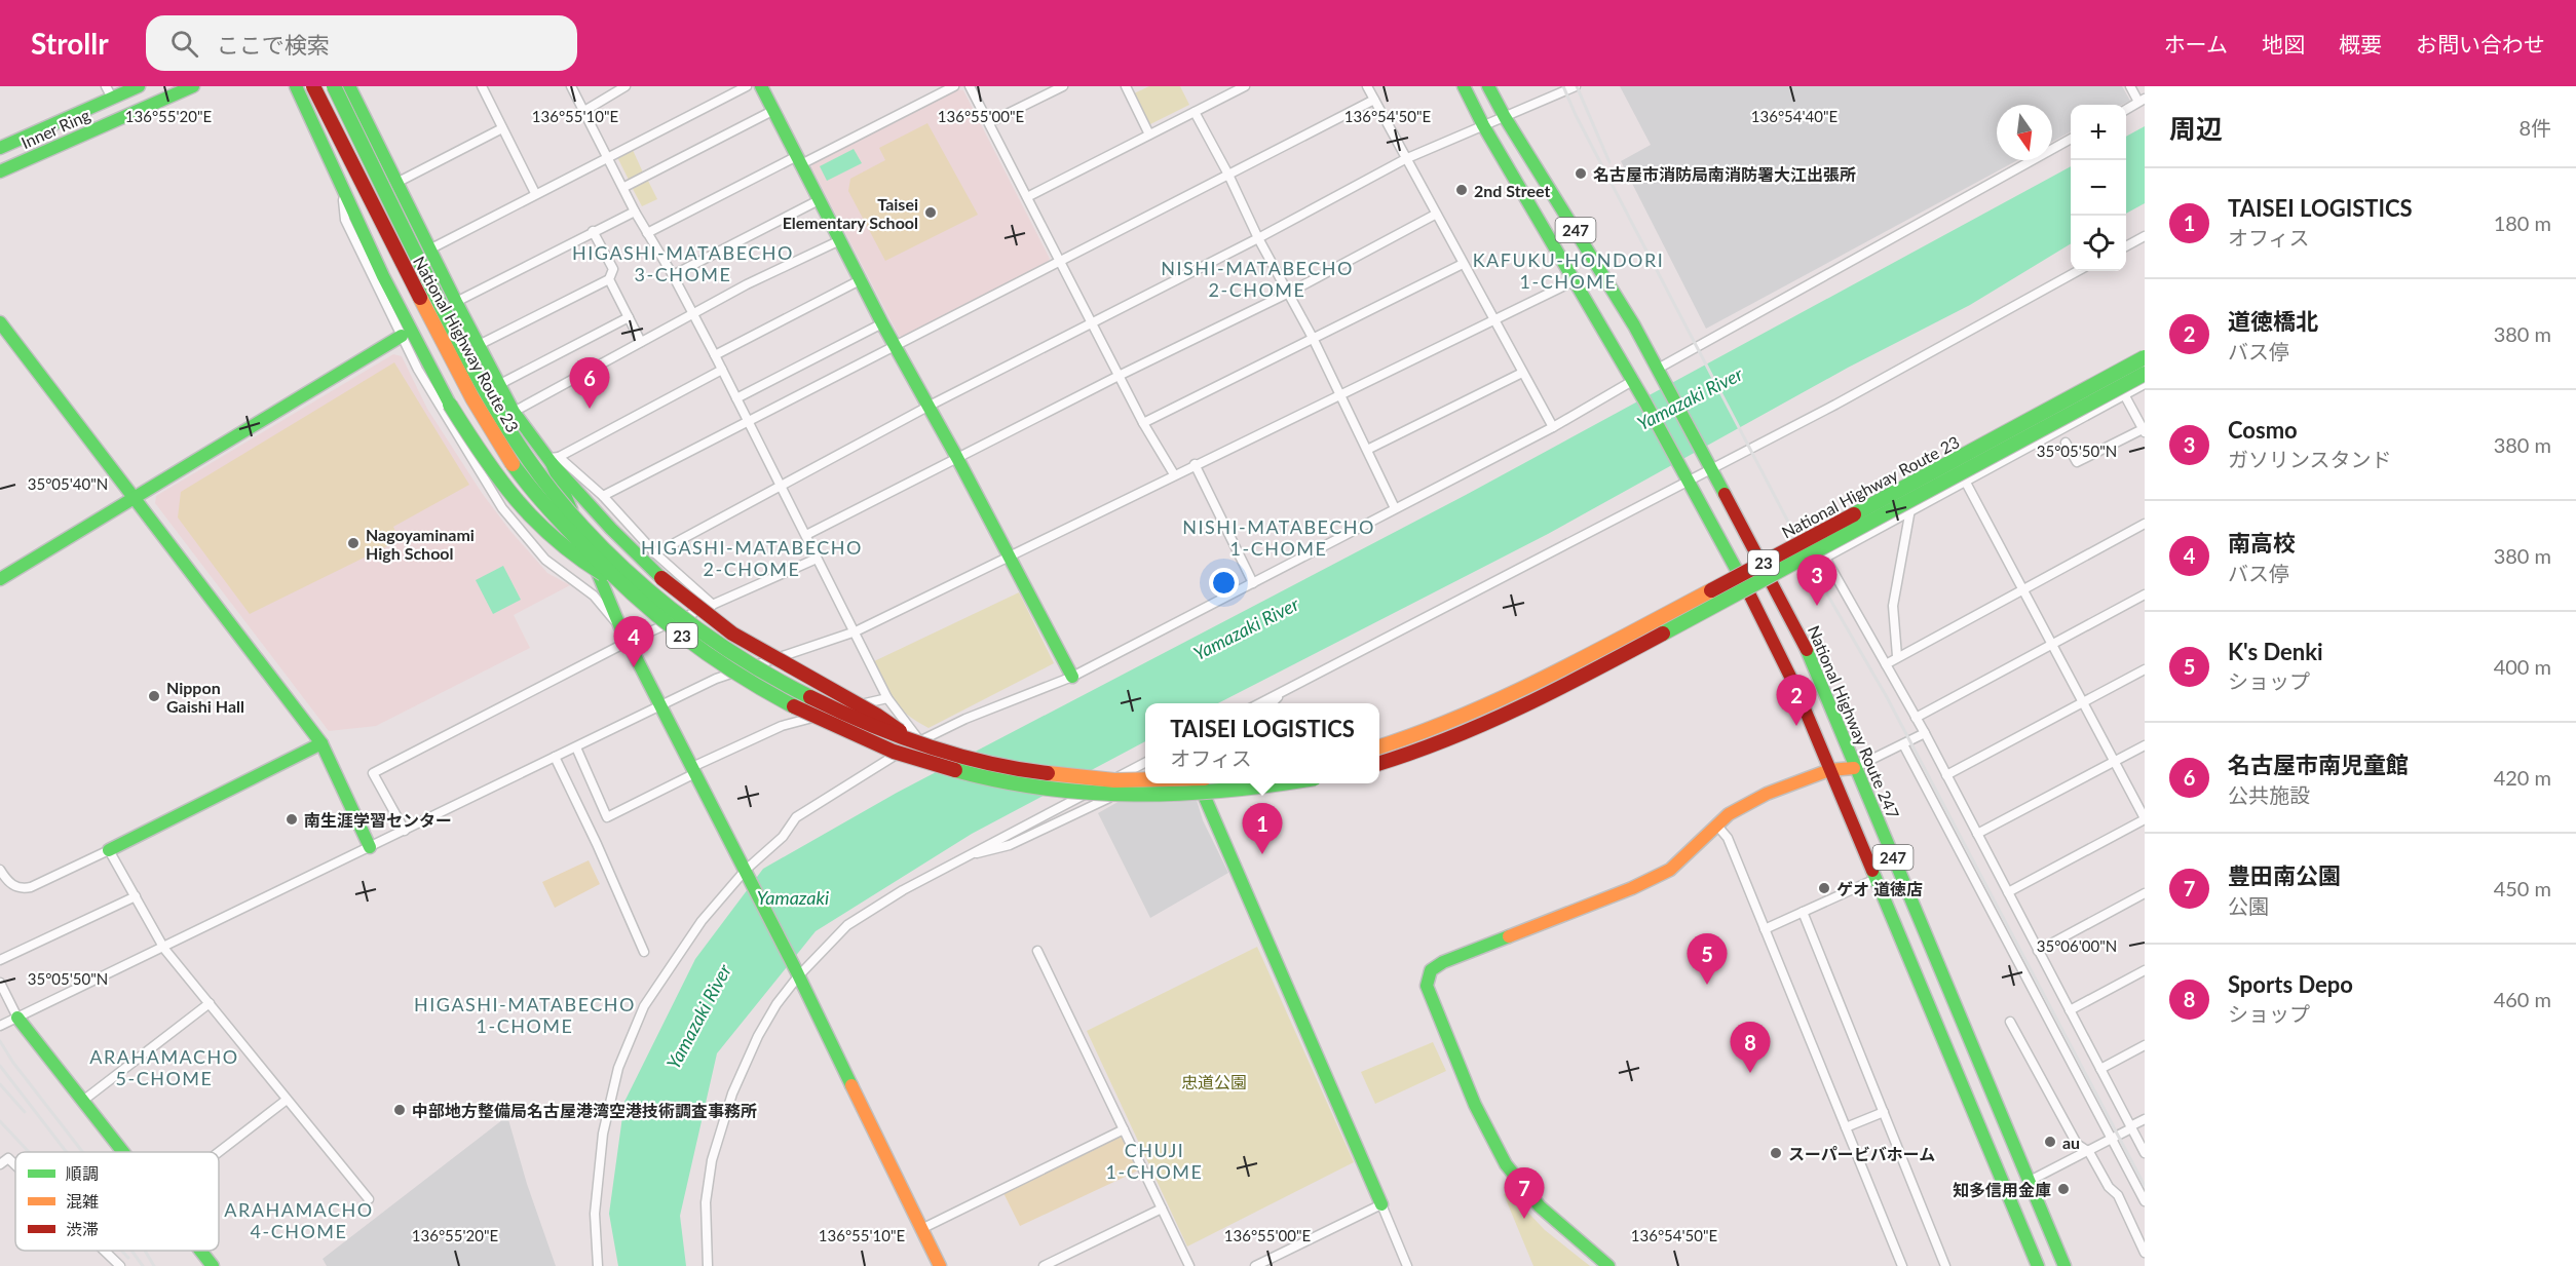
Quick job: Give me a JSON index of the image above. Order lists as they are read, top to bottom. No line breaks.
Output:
{"streets":{"main road":["Inner Ring","247","National Highway Route 23","23","National Highway Route 247"]},"districts":["HIGASHI-MATABECHO 3-CHOME","KAFUKU-HONDORI 1-CHOME","NISHI-MATABECHO 2-CHOME","NISHI-MATABECHO 1-CHOME","HIGASHI-MATABECHO 2-CHOME","HIGASHI-MATABECHO 1-CHOME","ARAHAMACHO 5-CHOME","CHUJI 1-CHOME","ARAHAMACHO 4-CHOME"],"water":["Yamazaki River","Yamazaki"],"parks":["忠道公園"],"places":["名古屋市消防局南消防署大江出張所","2nd Street","Taisei Elementary School","Nagoyaminami High School","Nippon Gaishi Hall","南生涯学習センター","ゲオ 道徳店","中部地方整備局名古屋港湾空港技術調査事務所","au","スーパービバホーム","知多信用金庫"],"legend":["順調","混雑","渋滞"],"north":"bottom","page":{"header":"Strollr","search":"ここで検索","nav":["ホーム","地図","概要","お問い合わせ"],"heading":["周辺","8件"],"map_buttons":["+","−"],"list":[{"mark":"1","name":"TAISEI LOGISTICS","note":"オフィス","value":"180 m"},{"mark":"2","name":"道徳橋北","note":"バス停","value":"380 m"},{"mark":"3","name":"Cosmo","note":"ガソリンスタンド","value":"380 m"},{"mark":"4","name":"南高校","note":"バス停","value":"380 m"},{"mark":"5","name":"K's Denki","note":"ショップ","value":"400 m"},{"mark":"6","name":"名古屋市南児童館","note":"公共施設","value":"420 m"},{"mark":"7","name":"豊田南公園","note":"公園","value":"450 m"},{"mark":"8","name":"Sports Depo","note":"ショップ","value":"460 m"}],"pins":["6","3","4","2","1","5","8","7"],"popup":["TAISEI LOGISTICS","オフィス"]},"coordinates":["136°55'20\"E","136°55'10\"E","136°55'00\"E","136°54'50\"E","136°54'40\"E","35°05'50\"N","35°05'40\"N","35°06'00\"N"]}
